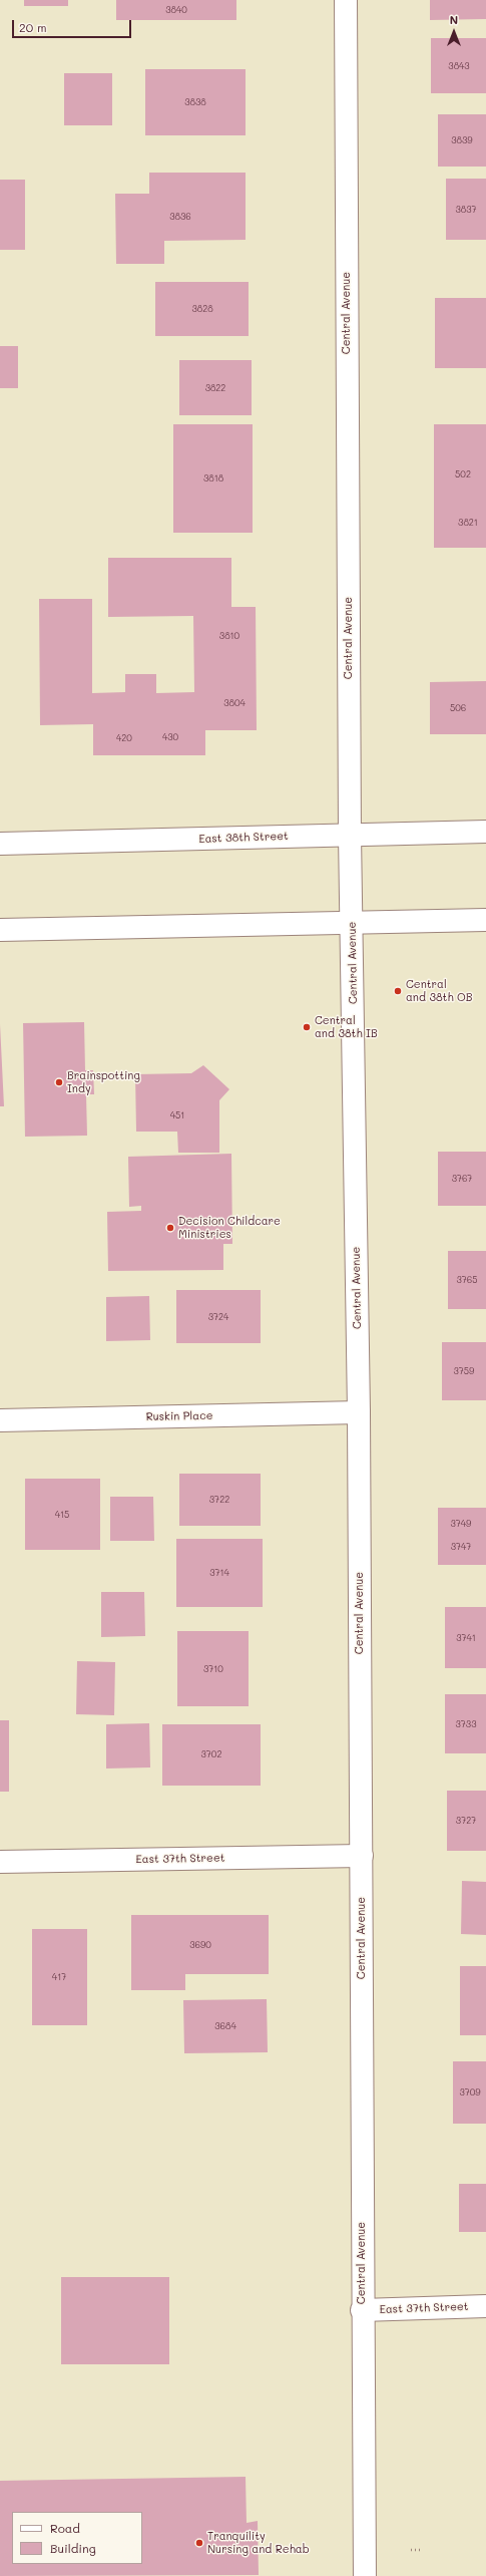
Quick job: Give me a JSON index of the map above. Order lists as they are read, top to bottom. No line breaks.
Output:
{"streets":{"main road":["Central Avenue","East 38th Street","Ruskin Place","East 37th Street"]},"crossings":[["Central Avenue","East 38th Street"],["Central Avenue","Ruskin Place"],["Central Avenue","East 37th Street"]],"places":["Central and 38th OB","Central and 38th IB","Brainspotting Indy","Decision Childcare Ministries","Tranquility Nursing and Rehab"],"house_numbers":["3840","3843","3838","3839","3837","3836","3828","3822","502","3818","3821","3810","3804","506","430","420","451","3767","3765","3724","3759","3722","415","3749","3747","3714","3741","3710","3733","3702","3727","3690","417","3684","3709"],"legend":["Road","Building"],"scale_bar":"20 m","north":"top"}
